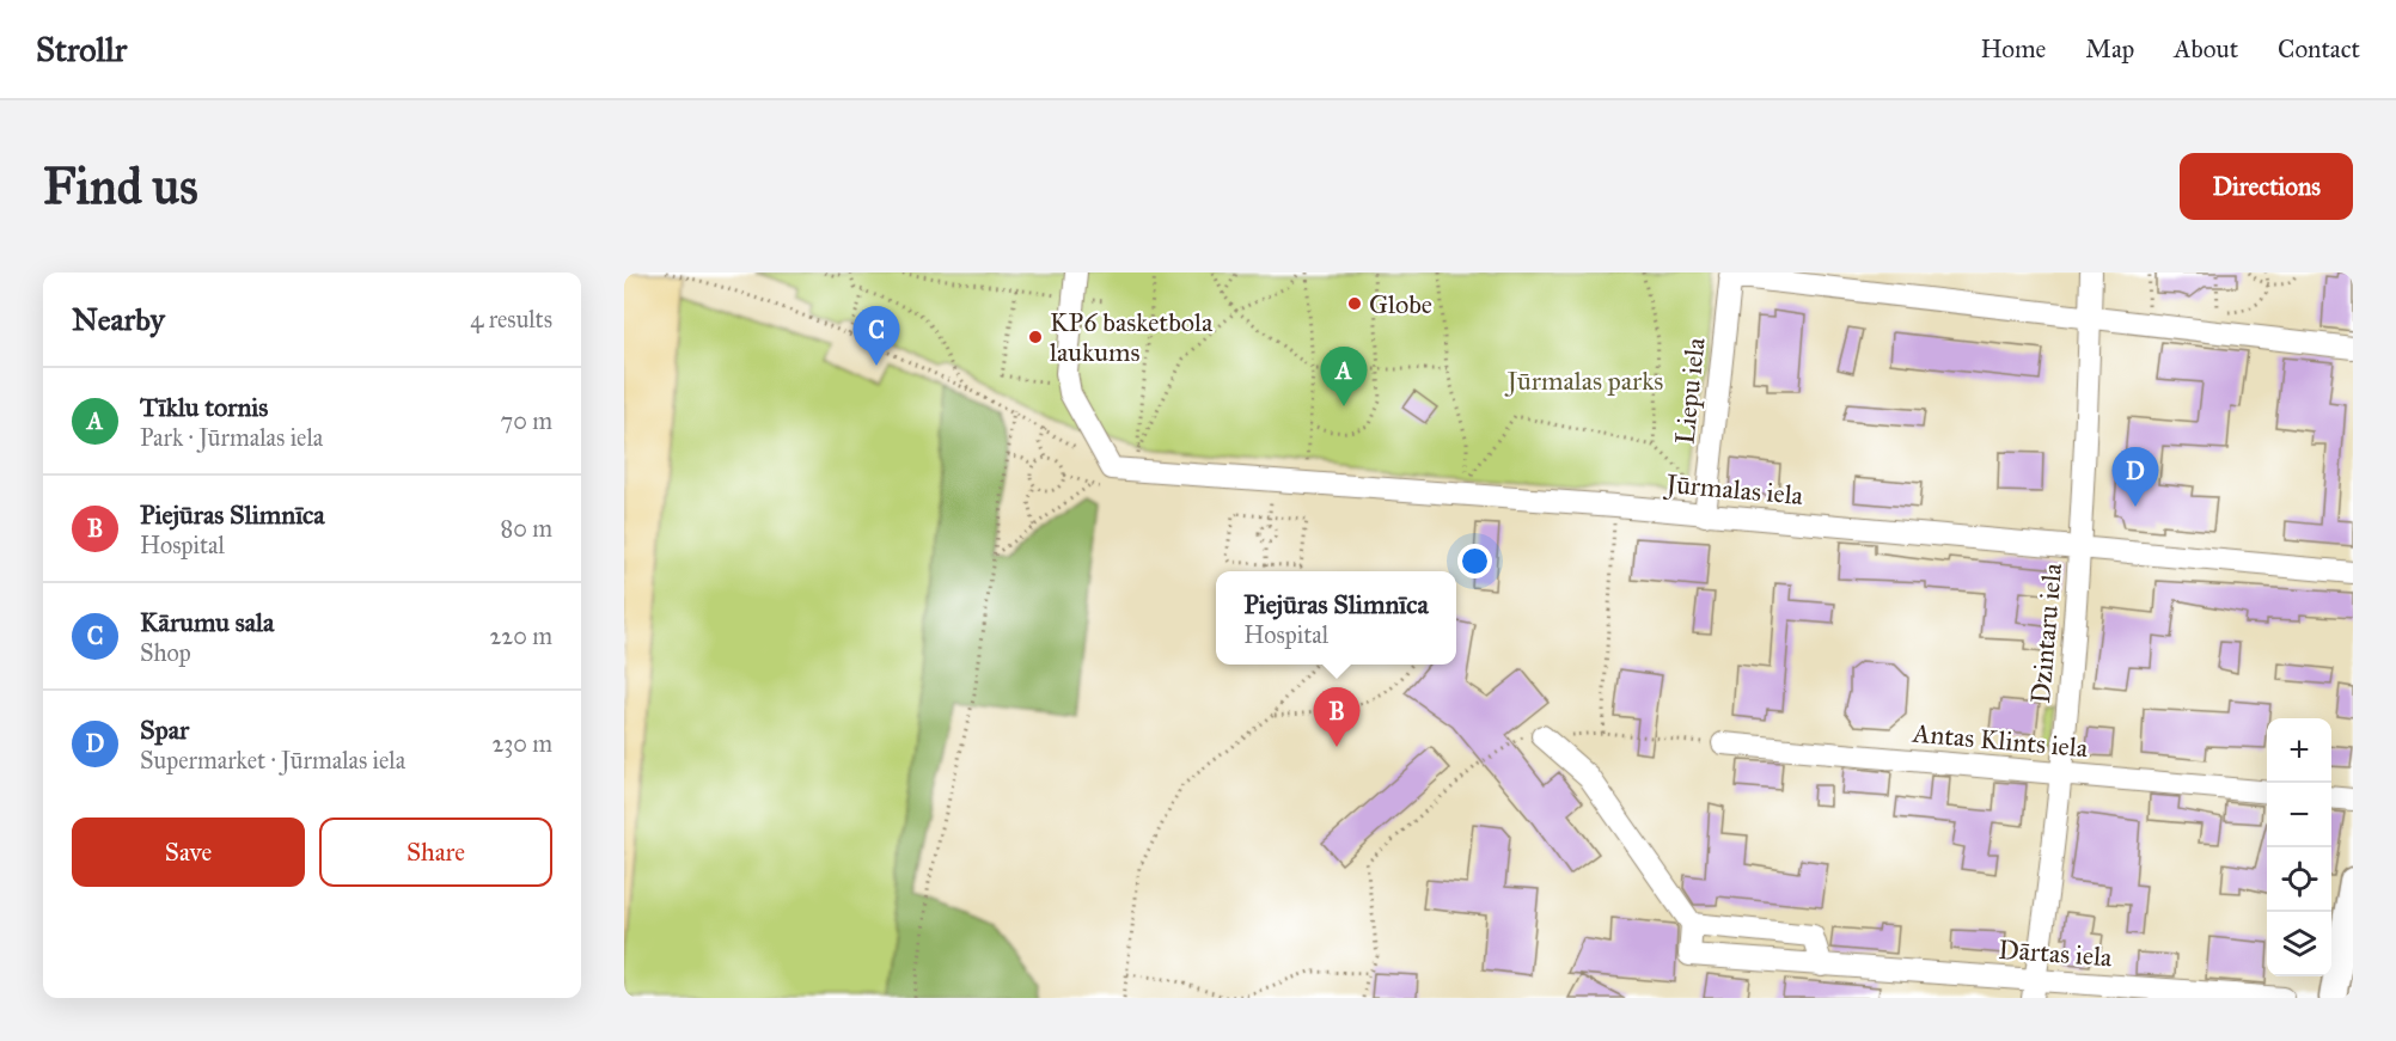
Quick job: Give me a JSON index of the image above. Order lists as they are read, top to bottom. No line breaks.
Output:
{"streets":{"street":["Liepu iela","Jūrmalas iela","Dzintaru iela","Antas Klints iela","Dārtas iela"]},"crossings":[["Liepu iela","Jūrmalas iela"],["Jūrmalas iela","Dzintaru iela"],["Dzintaru iela","Antas Klints iela"],["Dzintaru iela","Dārtas iela"]],"parks":["Jūrmalas parks"],"places":["Globe","KP6 basketbola laukums"],"page":{"header":"Strollr","nav":["Home","Map","About","Contact"],"buttons":["Directions",["Save","Share"]],"title":"Find us","heading":["Nearby","4 results"],"pins":["C","A","D","B"],"list":[{"mark":"A","name":"Tīklu tornis","note":"Park · Jūrmalas iela","value":"70 m"},{"mark":"B","name":"Piejūras Slimnīca","note":"Hospital","value":"80 m"},{"mark":"C","name":"Kārumu sala","note":"Shop","value":"220 m"},{"mark":"D","name":"Spar","note":"Supermarket · Jūrmalas iela","value":"230 m"}],"popup":["Piejūras Slimnīca","Hospital"],"map_buttons":["+","−"]}}
